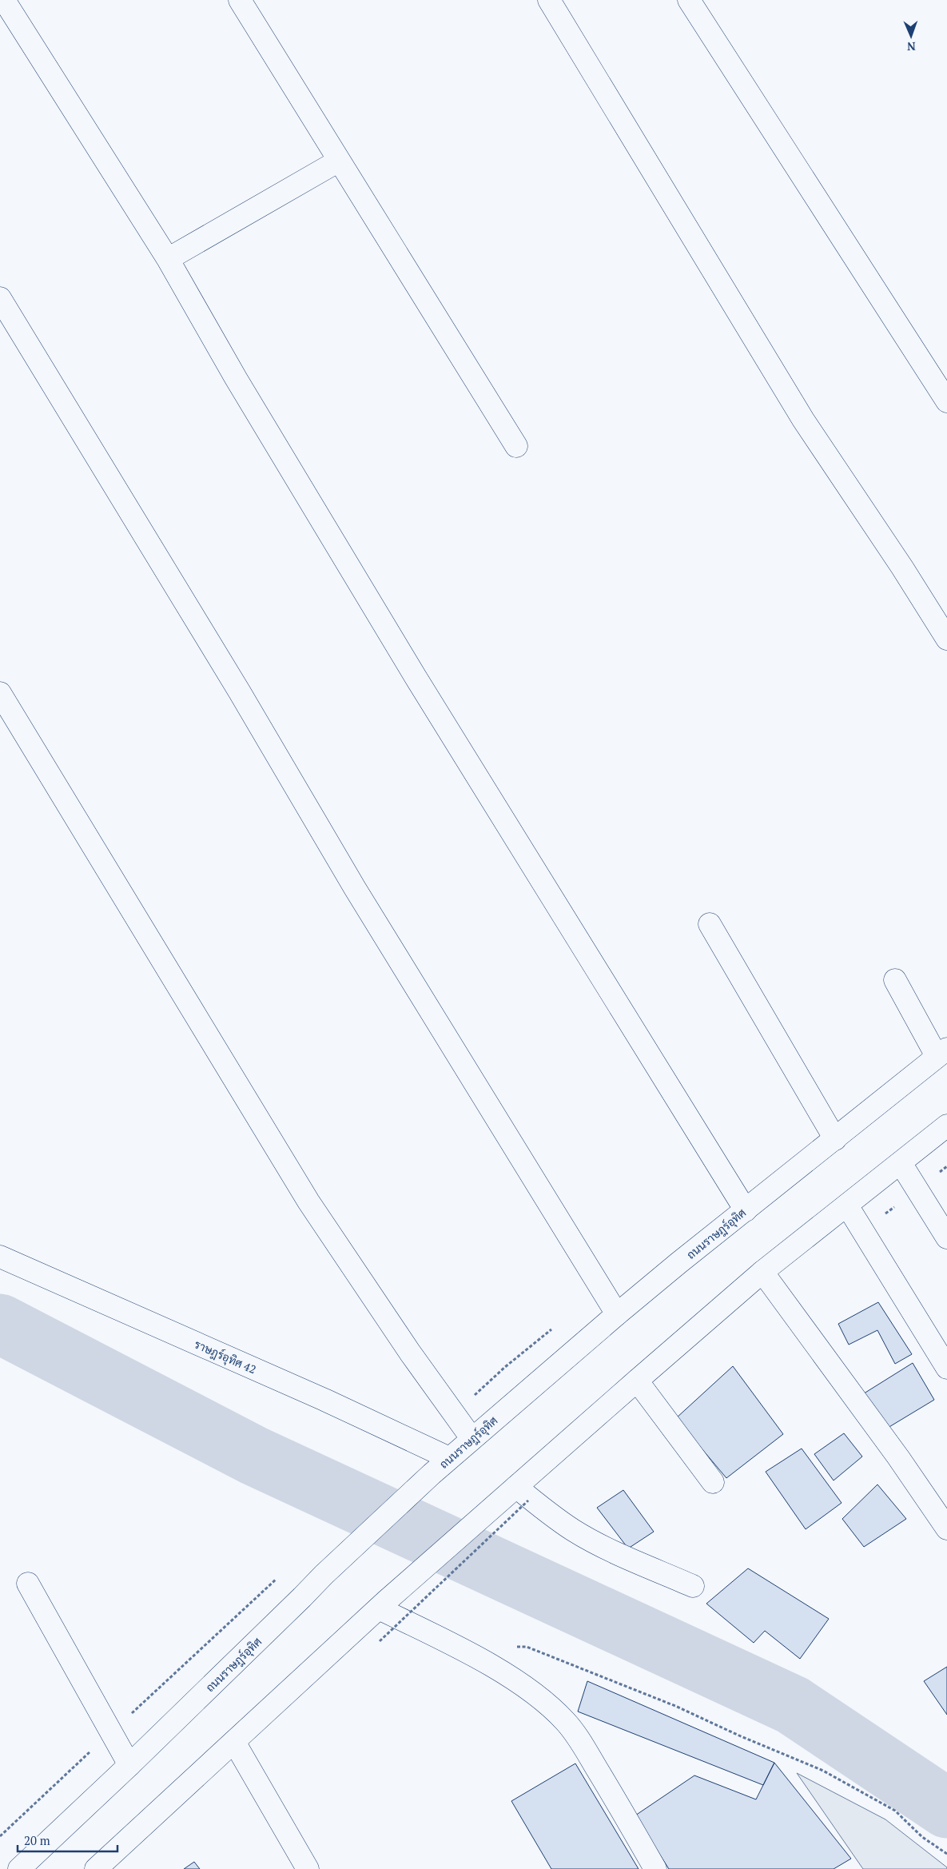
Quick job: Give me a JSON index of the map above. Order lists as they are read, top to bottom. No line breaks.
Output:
{"streets":{"street":["ถนนราษฎร์อุทิศ","ราษฎร์อุทิศ 42"]},"crossings":[["ถนนราษฎร์อุทิศ","ราษฎร์อุทิศ 42"]],"scale_bar":"20 m","north":"bottom"}
